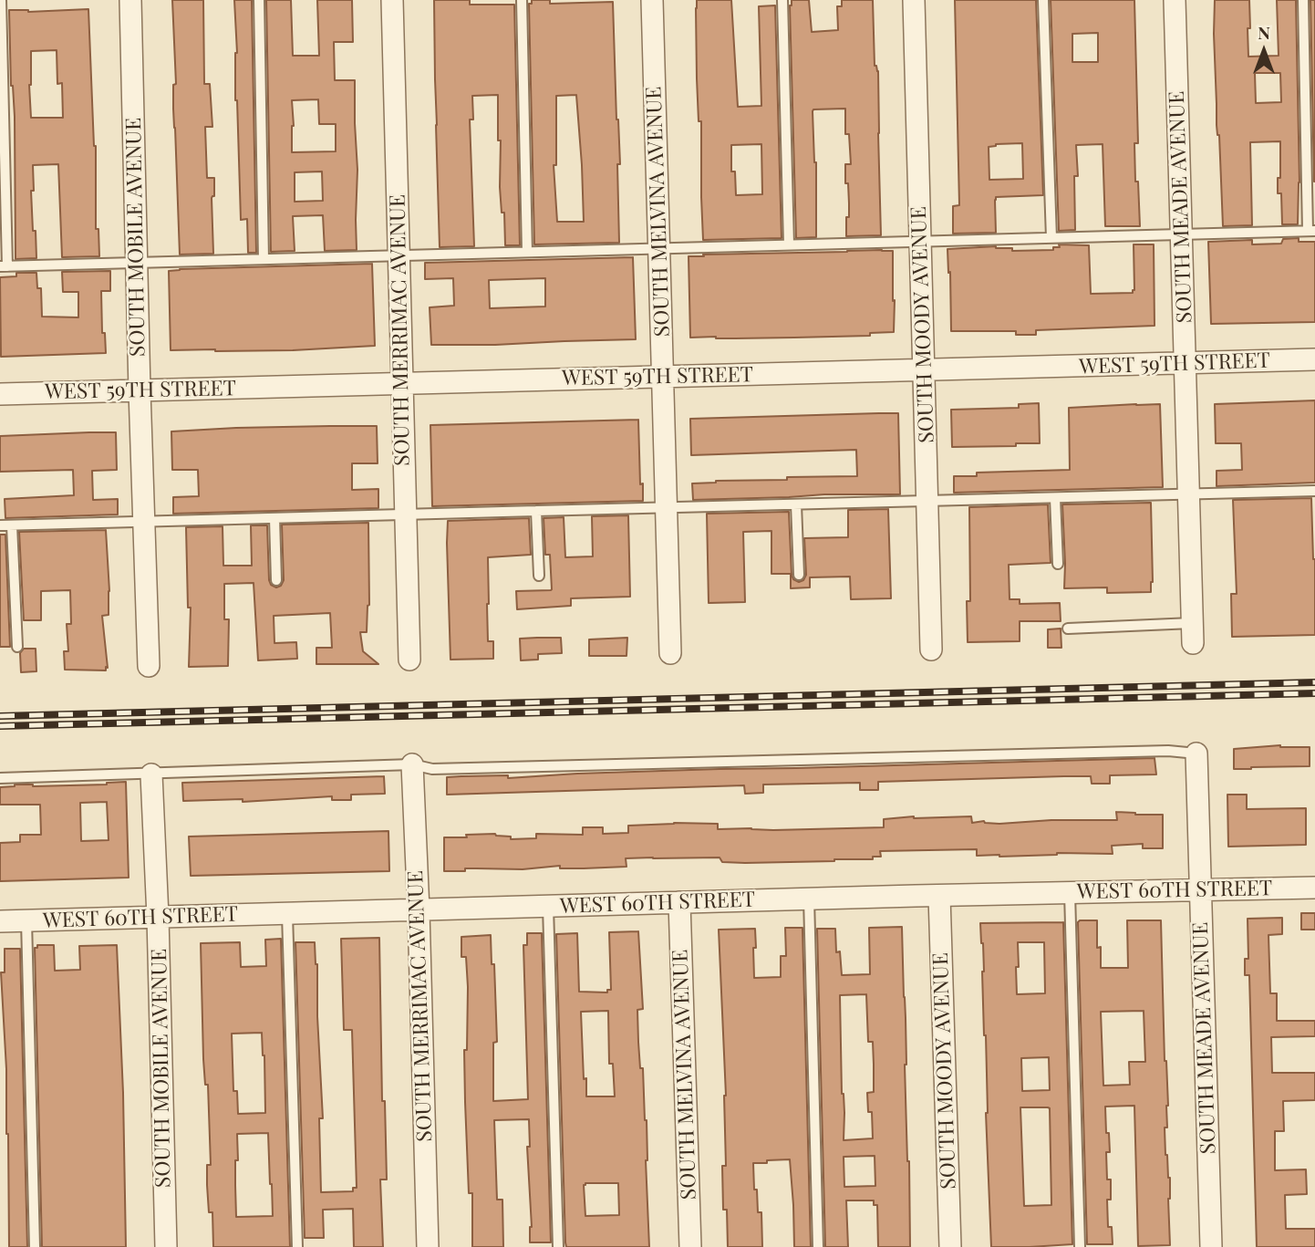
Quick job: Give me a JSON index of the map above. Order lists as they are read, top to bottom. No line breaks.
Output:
{"streets":{"street":["SOUTH MEADE AVENUE","SOUTH MELVINA AVENUE","SOUTH MOBILE AVENUE","SOUTH MOODY AVENUE","SOUTH MERRIMAC AVENUE","WEST 59TH STREET","WEST 60TH STREET"]},"crossings":[["SOUTH MEADE AVENUE","WEST 59TH STREET"],["SOUTH MEADE AVENUE","WEST 60TH STREET"],["SOUTH MELVINA AVENUE","WEST 59TH STREET"],["SOUTH MELVINA AVENUE","WEST 60TH STREET"],["SOUTH MOBILE AVENUE","WEST 59TH STREET"],["SOUTH MOBILE AVENUE","WEST 60TH STREET"],["SOUTH MOODY AVENUE","WEST 59TH STREET"],["SOUTH MOODY AVENUE","WEST 60TH STREET"],["SOUTH MERRIMAC AVENUE","WEST 59TH STREET"],["SOUTH MERRIMAC AVENUE","WEST 60TH STREET"]],"north":"top"}
